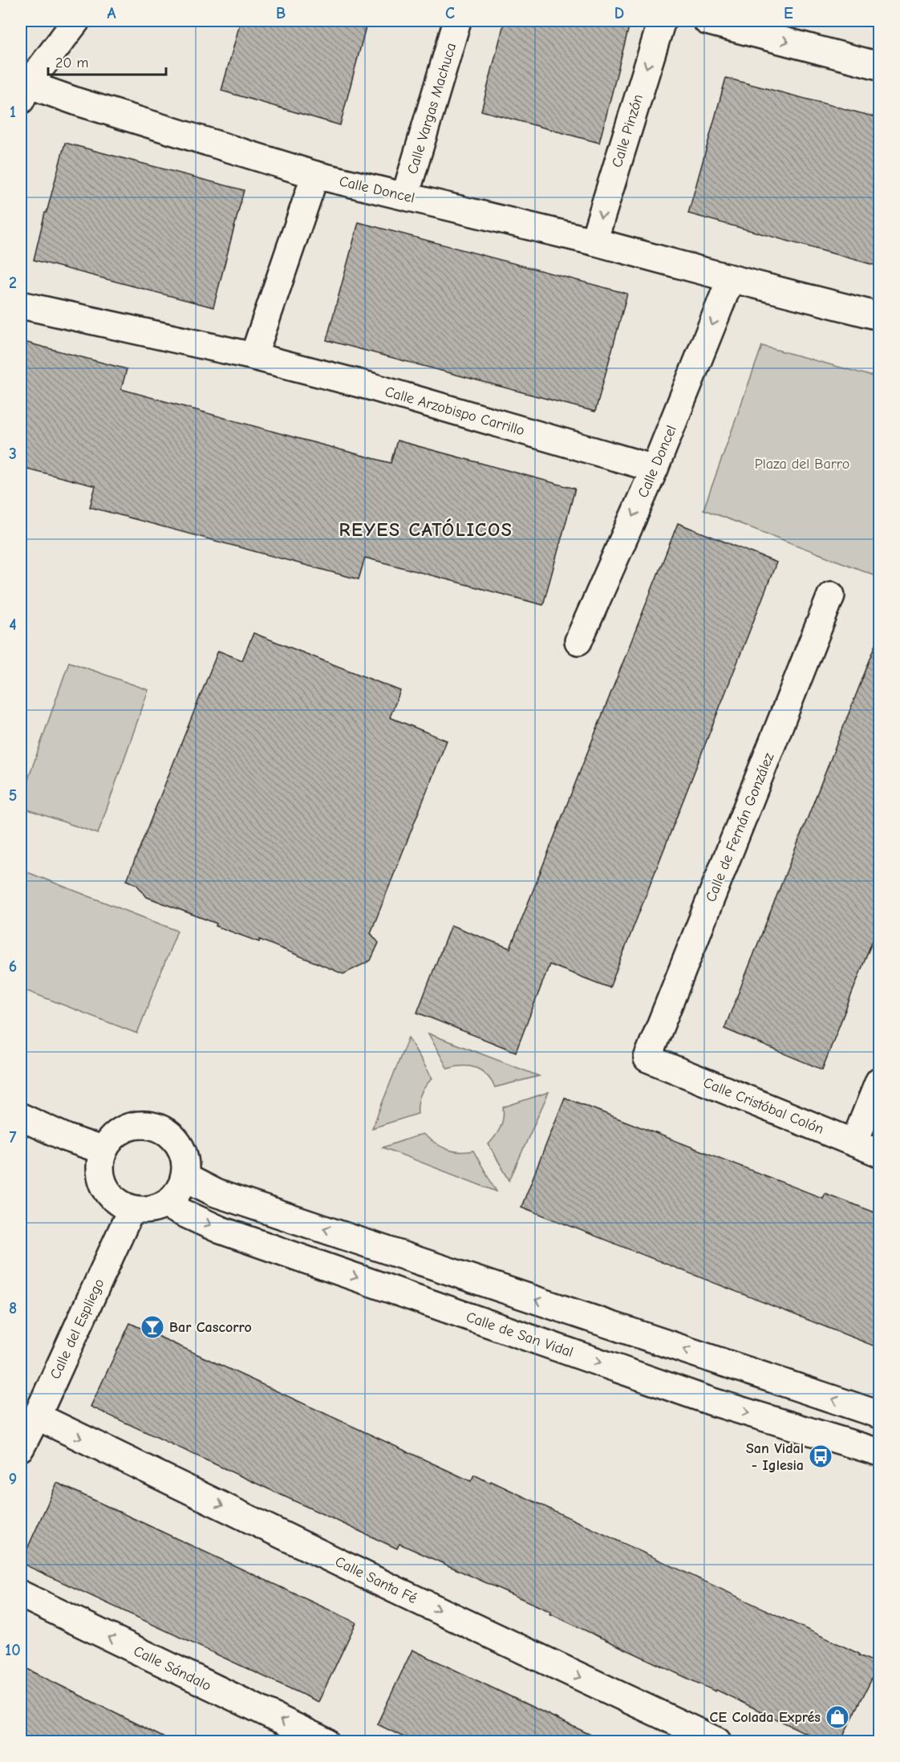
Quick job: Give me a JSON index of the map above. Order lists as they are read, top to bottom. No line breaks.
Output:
{"streets":{"street":["Calle Vargas Machuca","Calle Pinzón","Calle Doncel","Calle Arzobispo Carrillo","Calle de Fernán González","Calle Cristóbal Colón","Calle del Espliego","Calle de San Vidal","Calle Santa Fé","Calle Sándalo"]},"crossings":[["Calle Vargas Machuca","Calle Doncel"],["Calle Pinzón","Calle Doncel"],["Calle Doncel","Calle Arzobispo Carrillo"],["Calle de Fernán González","Calle Cristóbal Colón"],["Calle del Espliego","Calle de San Vidal"],["Calle del Espliego","Calle Santa Fé"]],"one_way":["Calle Pinzón","Calle Santa Fé","Calle Sándalo"],"districts":["REYES CATÓLICOS"],"parks":["Plaza del Barro"],"places":{"bar":["Bar Cascorro"],"bus stop":["San Vidal - Iglesia"],"shop":["CE Colada Exprés"]},"scale_bar":"20 m","grid":{"columns":["A","B","C","D","E"],"rows":["1","2","3","4","5","6","7","8","9","10"]}}
